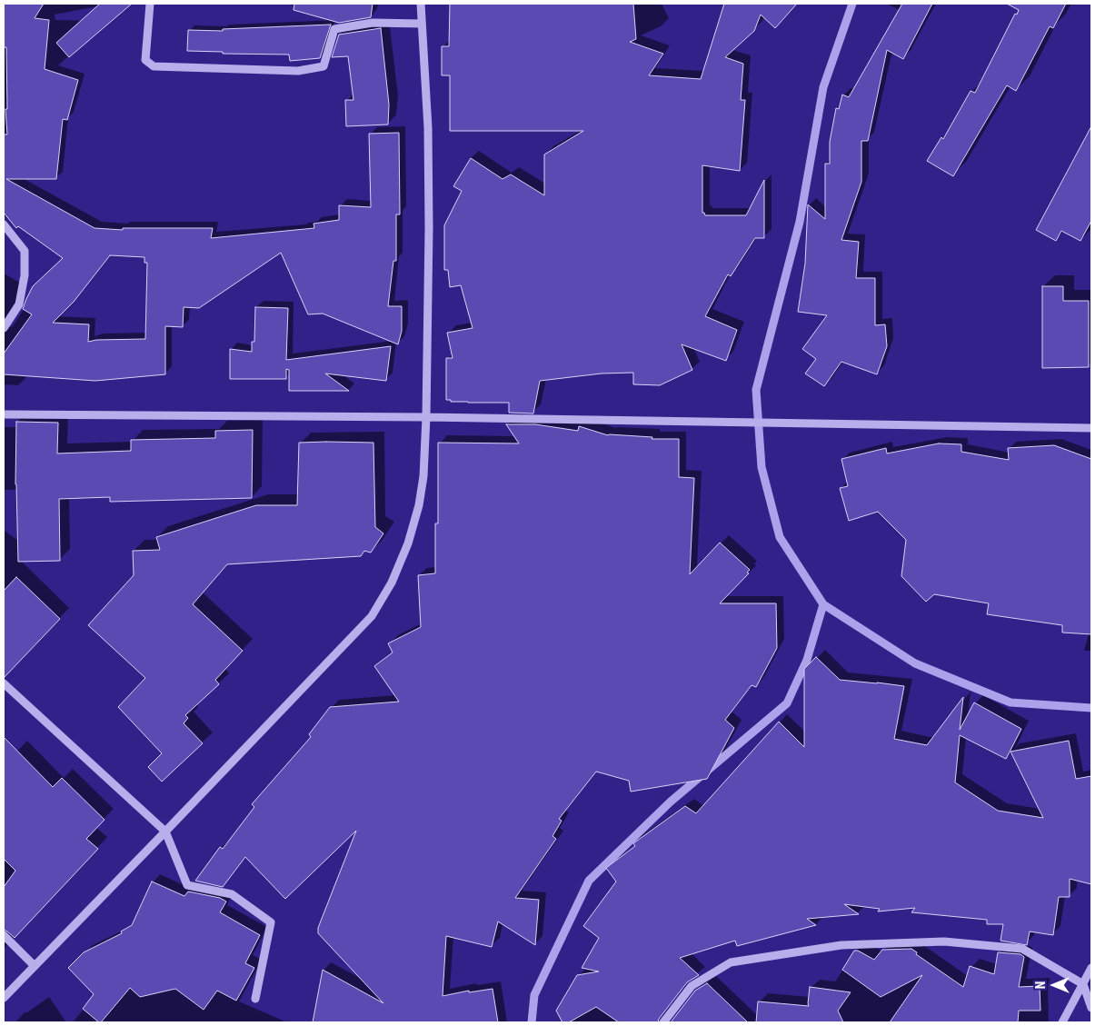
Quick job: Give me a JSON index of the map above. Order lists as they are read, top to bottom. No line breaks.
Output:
{"north":"left"}
